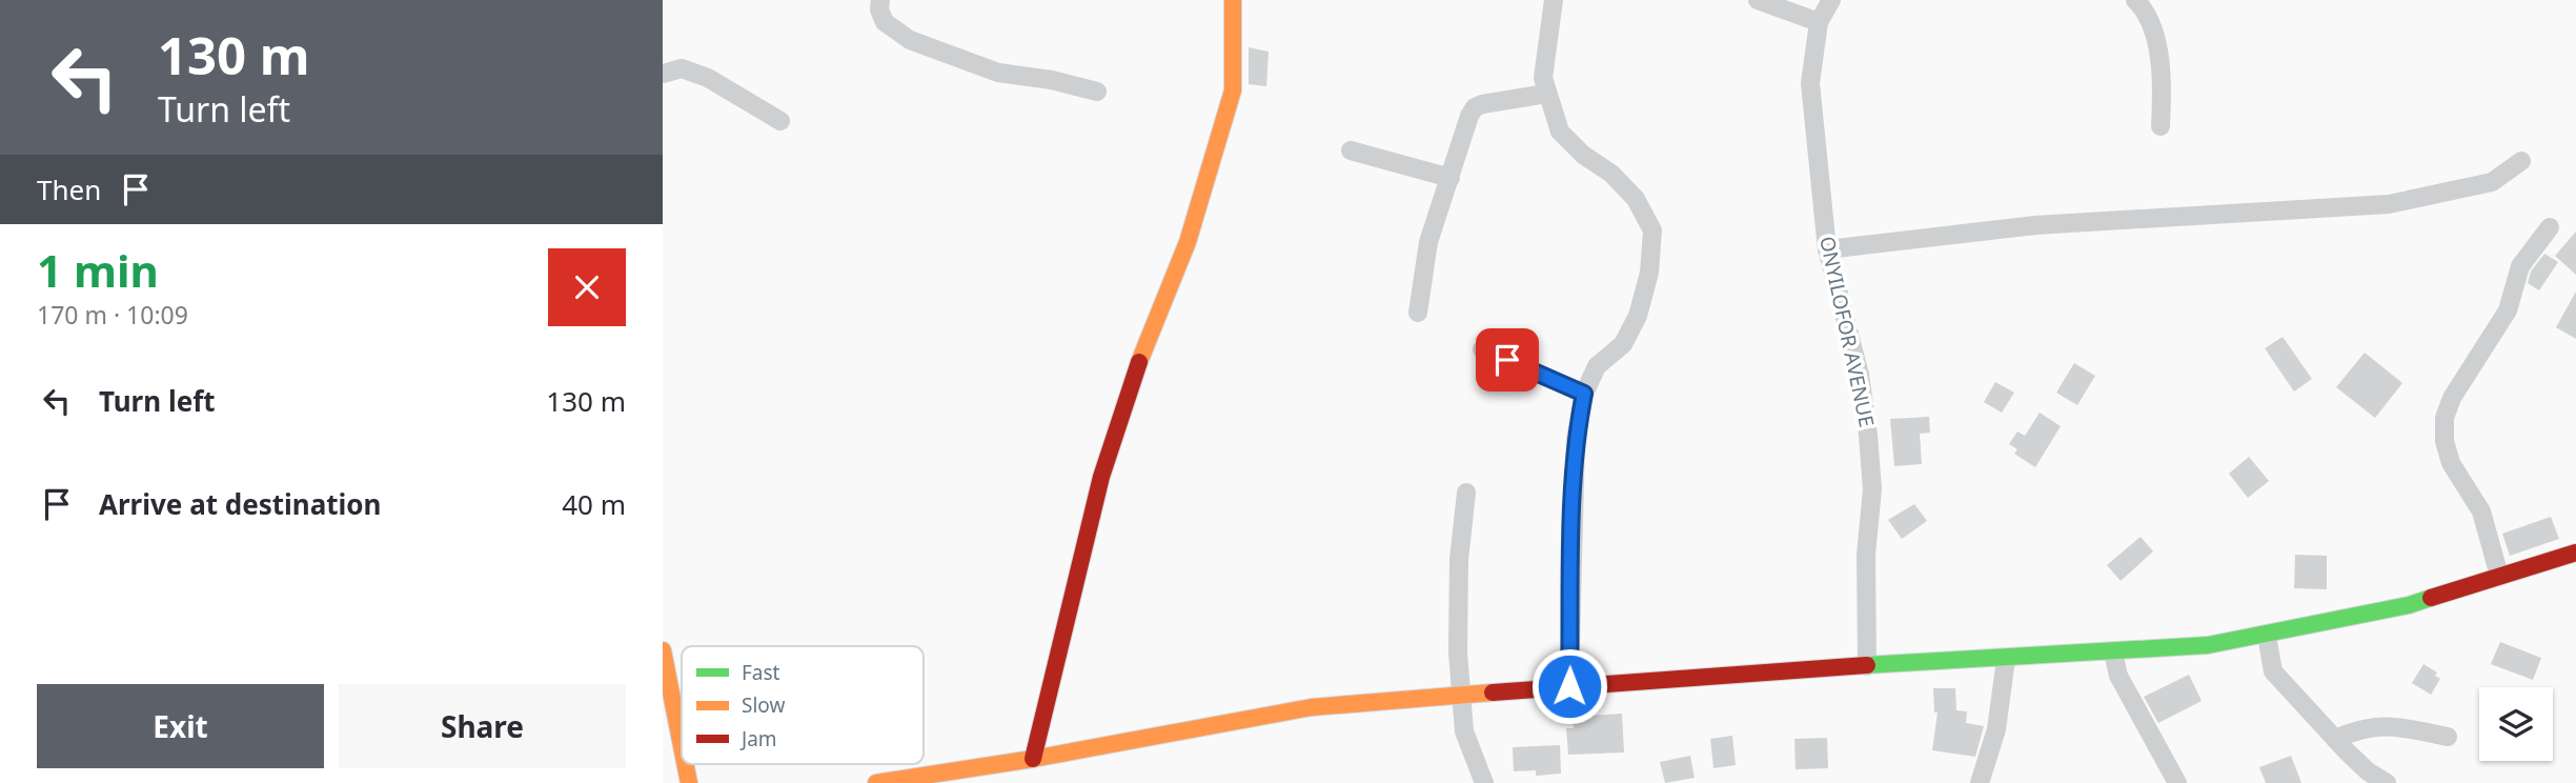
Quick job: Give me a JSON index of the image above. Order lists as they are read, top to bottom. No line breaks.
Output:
{"streets":{"street":["ONYILOFOR AVENUE"]},"legend":["Fast","Slow","Jam"],"page":{"turn":["130 m","Turn left"],"then":"Then","heading":["1 min","170 m · 10:09"],"list":[{"name":"Turn left","value":"130 m"},{"name":"Arrive at destination","value":"40 m"}],"buttons":["Exit","Share"]}}
